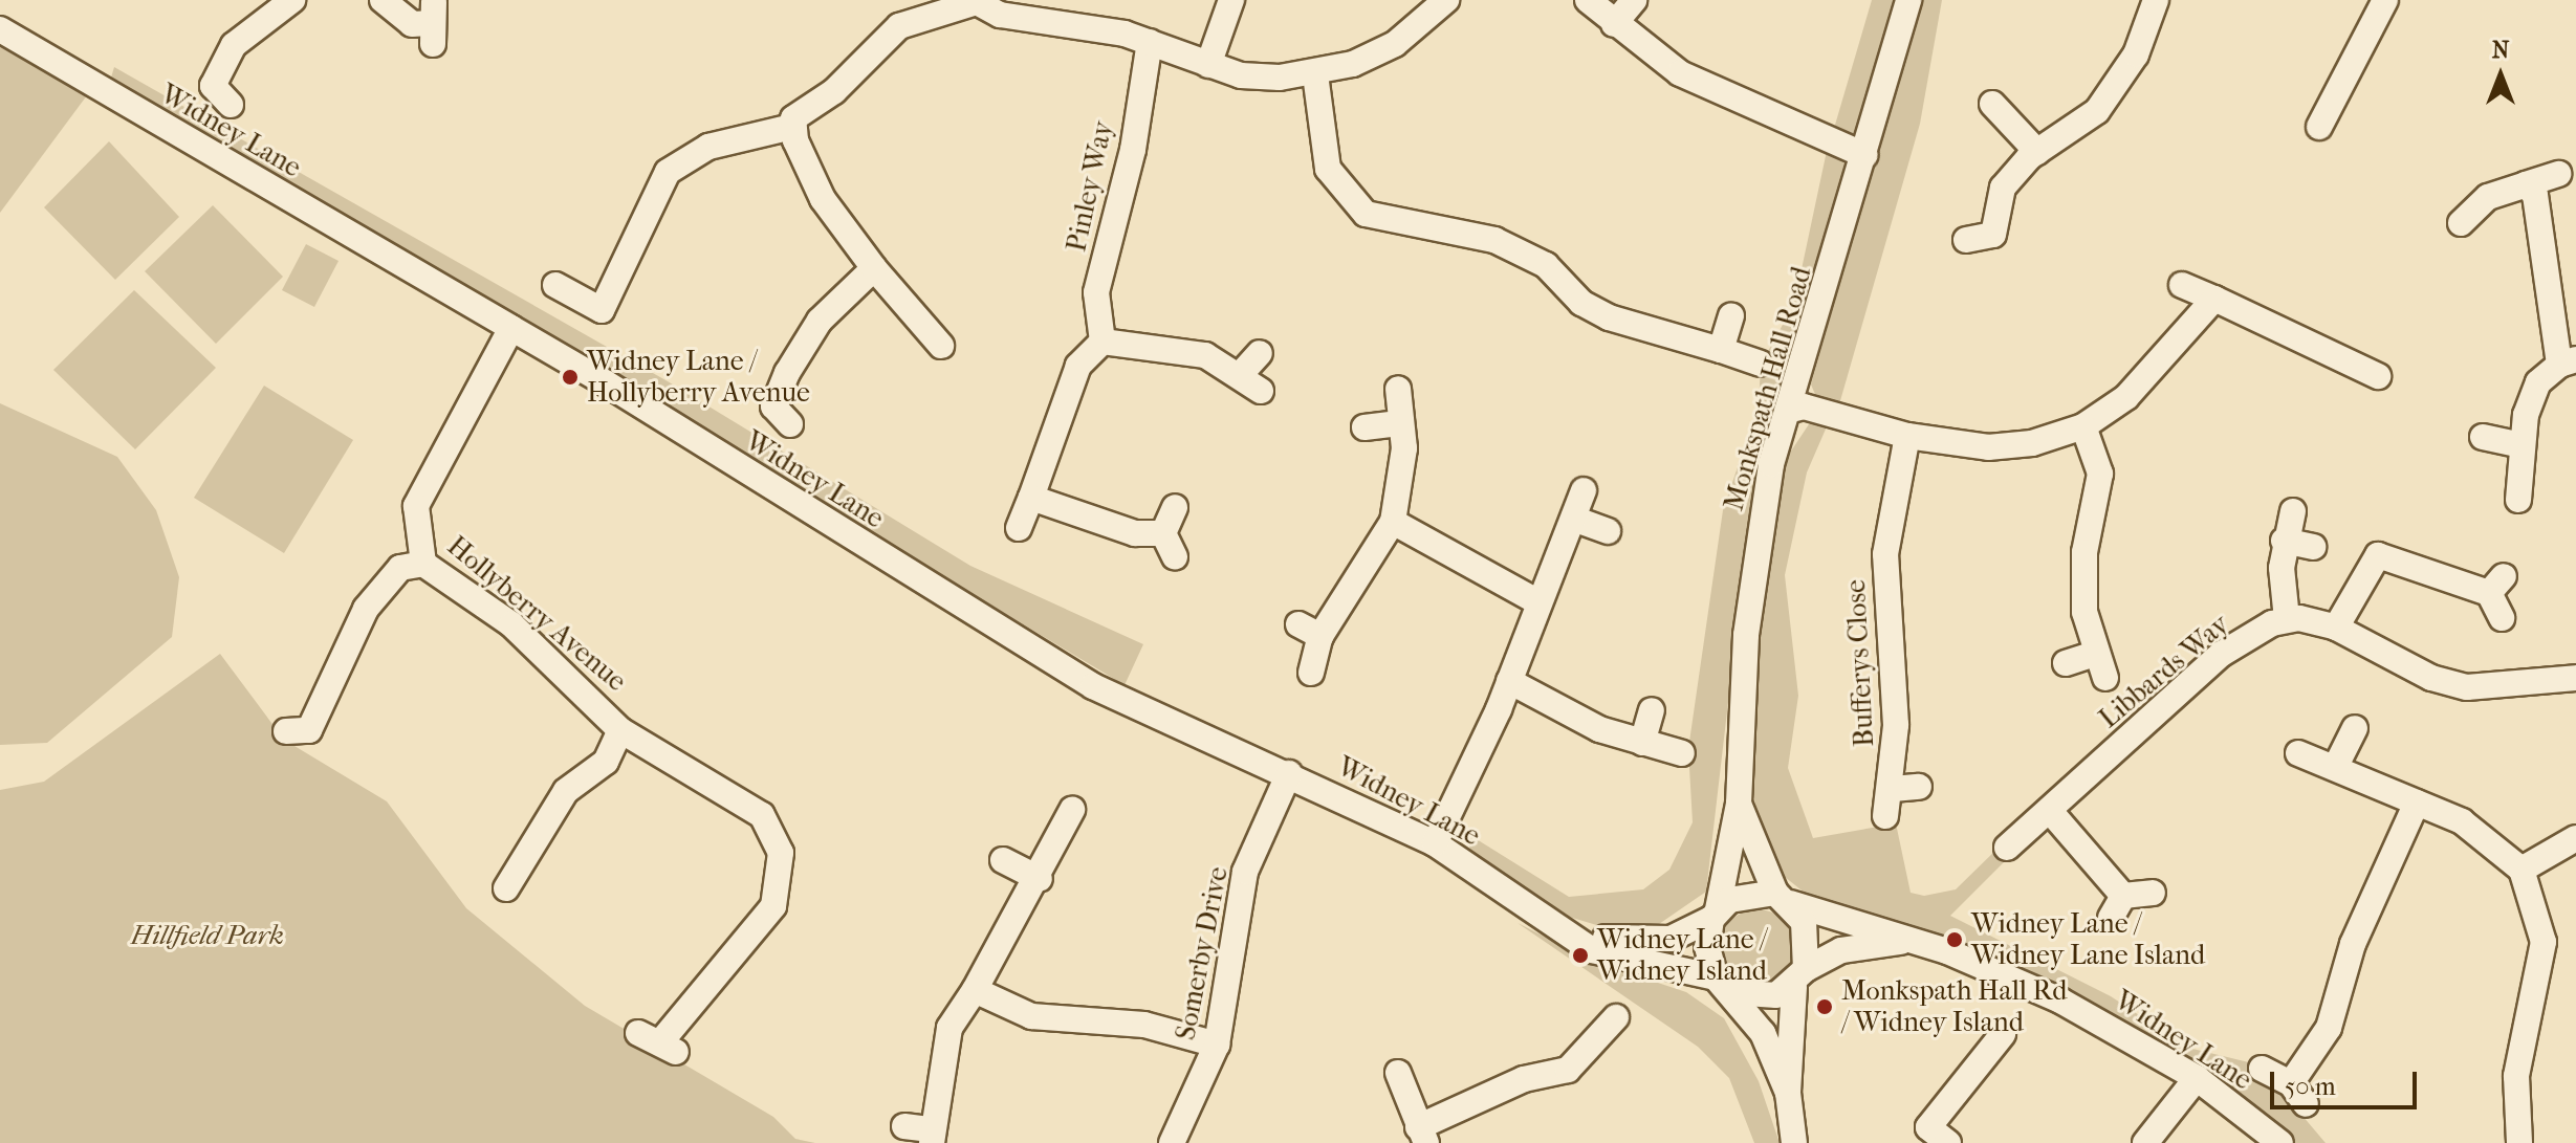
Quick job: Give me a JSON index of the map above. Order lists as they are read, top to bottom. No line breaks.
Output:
{"streets":{"street":["Widney Lane","Pinley Way","Monkspath Hall Road","Hollyberry Avenue","Bufferys Close","Libbards Way","Somerby Drive"]},"crossings":[["Widney Lane","Monkspath Hall Road"],["Widney Lane","Hollyberry Avenue"],["Widney Lane","Somerby Drive"]],"parks":["Hillfield Park"],"places":["Widney Lane / Hollyberry Avenue","Widney Lane / Widney Lane Island","Widney Lane / Widney Island","Monkspath Hall Rd / Widney Island"],"scale_bar":"50 m","north":"top"}
